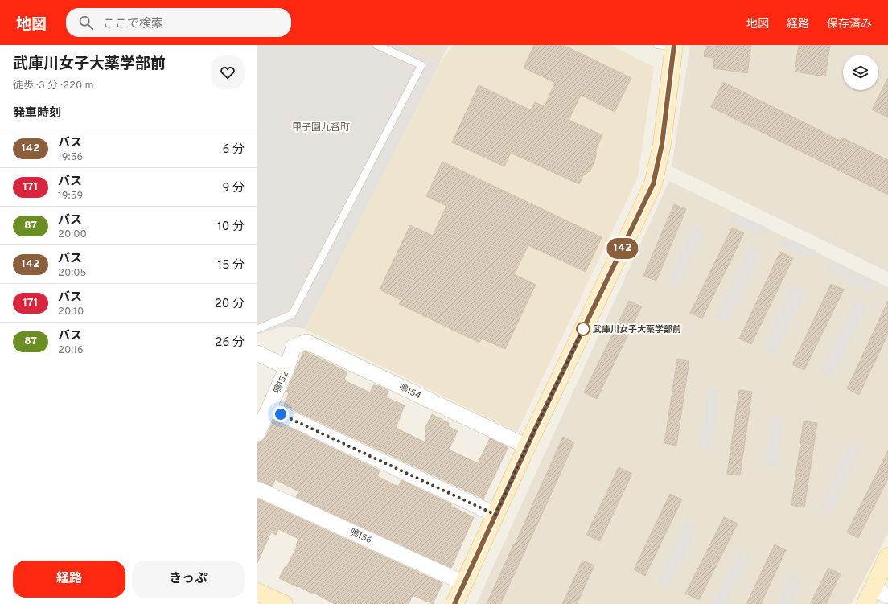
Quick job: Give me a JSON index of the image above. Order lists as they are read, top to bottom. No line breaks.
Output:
{"streets":{"street":["鳴152","鳴154","鳴156"]},"crossings":[["鳴152","鳴154"]],"districts":["甲子園九番町"],"places":["武庫川女子大薬学部前"],"lines":["bus line 142"],"page":{"header":"地図","search":"ここで検索","nav":["地図","経路","保存済み"],"heading":[["武庫川女子大薬学部前","徒歩 · 3 分 · 220 m"],"発車時刻"],"on_map":"142","list":[{"mark":"142","name":"バス","note":"19:56","value":"6 分"},{"mark":"171","name":"バス","note":"19:59","value":"9 分"},{"mark":"87","name":"バス","note":"20:00","value":"10 分"},{"mark":"142","name":"バス","note":"20:05","value":"15 分"},{"mark":"171","name":"バス","note":"20:10","value":"20 分"},{"mark":"87","name":"バス","note":"20:16","value":"26 分"}],"buttons":["経路","きっぷ"]}}
